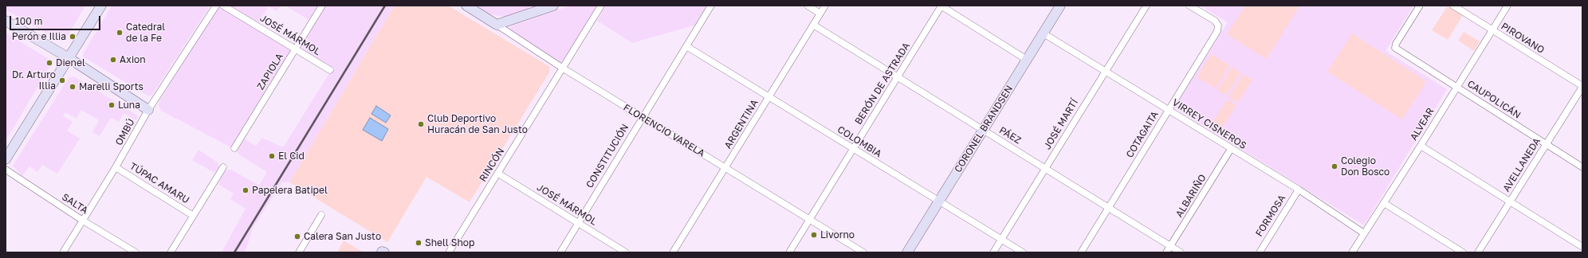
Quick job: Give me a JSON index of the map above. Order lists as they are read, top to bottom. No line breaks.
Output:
{"streets":{"main road":["CORONEL BRANDSEN","FLORENCIO VARELA"],"street":["JOSÉ MÁRMOL","PIROVANO","ZAPIOLA","BERÓN DE ASTRADA","CAUPOLICÁN","ARGENTINA","JOSÉ MARTÍ","VIRREY CISNEROS","ALVEAR","OMBÚ","COTAGAITA","PÁEZ","COLOMBIA","CONSTITUCIÓN","RINCÓN","AVELLANEDA","TÚPAC AMARU","ALBARIÑO","SALTA","FORMOSA"]},"crossings":[["JOSÉ MÁRMOL","ZAPIOLA"],["JOSÉ MÁRMOL","CONSTITUCIÓN"],["JOSÉ MÁRMOL","RINCÓN"],["PIROVANO","ALVEAR"],["PIROVANO","AVELLANEDA"],["BERÓN DE ASTRADA","FLORENCIO VARELA"],["BERÓN DE ASTRADA","PÁEZ"],["BERÓN DE ASTRADA","COLOMBIA"],["CAUPOLICÁN","ALVEAR"],["CAUPOLICÁN","AVELLANEDA"],["ARGENTINA","FLORENCIO VARELA"],["ARGENTINA","PÁEZ"],["ARGENTINA","COLOMBIA"],["JOSÉ MARTÍ","VIRREY CISNEROS"],["JOSÉ MARTÍ","PÁEZ"],["JOSÉ MARTÍ","COLOMBIA"],["VIRREY CISNEROS","ALVEAR"],["VIRREY CISNEROS","CORONEL BRANDSEN"],["VIRREY CISNEROS","COTAGAITA"],["VIRREY CISNEROS","ALBARIÑO"],["VIRREY CISNEROS","FORMOSA"],["CORONEL BRANDSEN","PÁEZ"],["CORONEL BRANDSEN","COLOMBIA"],["FLORENCIO VARELA","CONSTITUCIÓN"],["FLORENCIO VARELA","RINCÓN"],["OMBÚ","TÚPAC AMARU"],["OMBÚ","SALTA"],["COTAGAITA","PÁEZ"],["PÁEZ","ALBARIÑO"],["COLOMBIA","CONSTITUCIÓN"]],"places":["Catedral de la Fe","Perón e Illia","Axion","Dienel","Dr. Arturo Illia","Marelli Sports","Luna","Club Deportivo Huracán de San Justo","El Cid","Colegio Don Bosco","Papelera Batipel","Livorno","Calera San Justo","Shell Shop"],"scale_bar":"100 m"}
